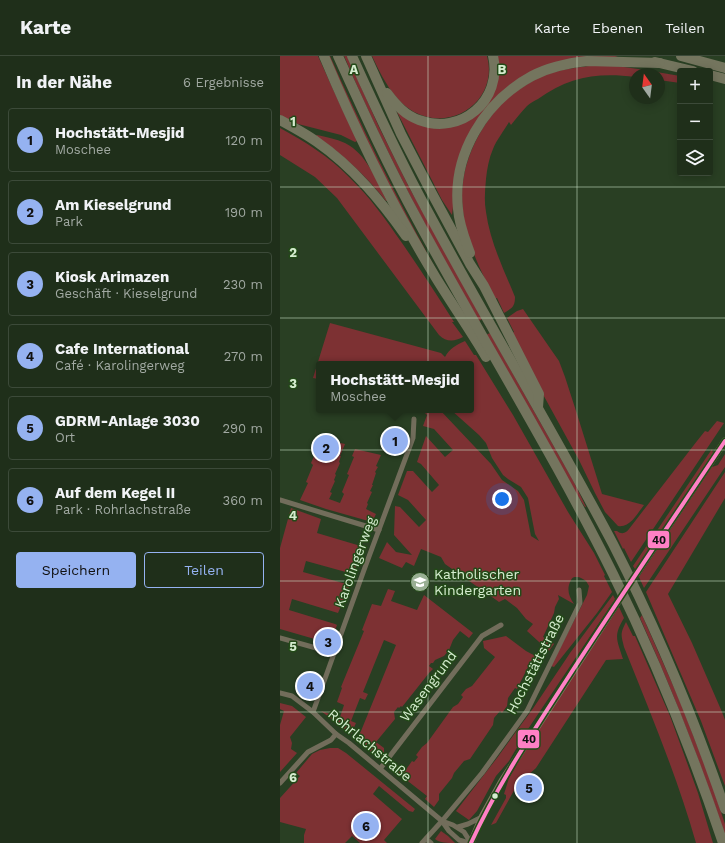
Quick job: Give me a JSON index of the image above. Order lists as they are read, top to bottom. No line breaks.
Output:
{"streets":{"street":["Karolingerweg","Hochstättstraße","Wasengrund","Rohrlachstraße"]},"crossings":[["Karolingerweg","Rohrlachstraße"],["Hochstättstraße","Rohrlachstraße"],["Wasengrund","Rohrlachstraße"]],"places":{"school or university":["Katholischer Kindergarten"]},"lines":["transit line 40"],"north":"top","page":{"header":"Karte","nav":["Karte","Ebenen","Teilen"],"heading":["In der Nähe","6 Ergebnisse"],"map_buttons":["+","−"],"list":[{"mark":"1","name":"Hochstätt-Mesjid","note":"Moschee","value":"120 m"},{"mark":"2","name":"Am Kieselgrund","note":"Park","value":"190 m"},{"mark":"3","name":"Kiosk Arimazen","note":"Geschäft · Kieselgrund","value":"230 m"},{"mark":"4","name":"Cafe International","note":"Café · Karolingerweg","value":"270 m"},{"mark":"5","name":"GDRM-Anlage 3030","note":"Ort","value":"290 m"},{"mark":"6","name":"Auf dem Kegel II","note":"Park · Rohrlachstraße","value":"360 m"}],"popup":["Hochstätt-Mesjid","Moschee"],"pins":["1","2","3","4","5","6"],"buttons":["Speichern","Teilen"]},"grid":{"columns":["A","B"],"rows":["1","2","3","4","5","6"]}}
